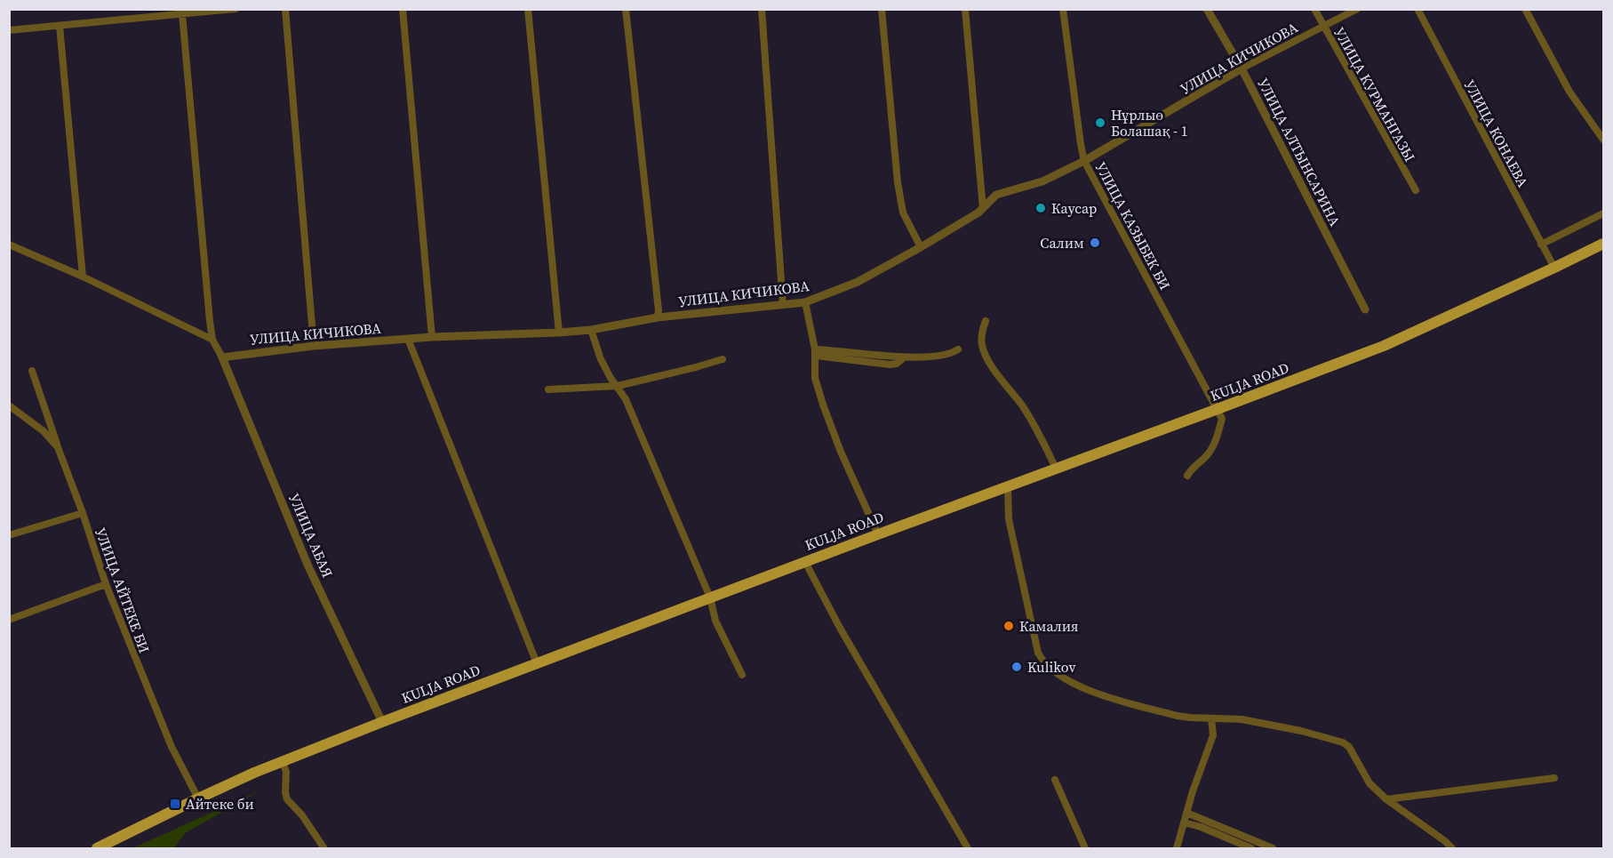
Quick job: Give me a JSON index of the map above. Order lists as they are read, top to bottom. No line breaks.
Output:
{"streets":{"main road":["KULJA ROAD"],"street":["УЛИЦА КИЧИКОВА","УЛИЦА КУРМАНГАЗЫ","УЛИЦА КОНАЕВА","УЛИЦА АЛТЫНСАРИНА","УЛИЦА КАЗЫБЕК БИ","УЛИЦА АБАЯ","УЛИЦА АЙТЕКЕ БИ"]},"crossings":[["УЛИЦА КИЧИКОВА","УЛИЦА КУРМАНГАЗЫ"],["УЛИЦА КИЧИКОВА","УЛИЦА АЛТЫНСАРИНА"],["УЛИЦА КИЧИКОВА","УЛИЦА КАЗЫБЕК БИ"],["УЛИЦА КИЧИКОВА","УЛИЦА АБАЯ"],["УЛИЦА КОНАЕВА","KULJA ROAD"],["УЛИЦА КАЗЫБЕК БИ","KULJA ROAD"],["KULJA ROAD","УЛИЦА АБАЯ"],["KULJA ROAD","УЛИЦА АЙТЕКЕ БИ"]],"places":{"other":["Нұрлыө Болашақ - 1","Каусар","Салим","Камалия","Kulikov"],"transit":["Айтеке би"]}}
